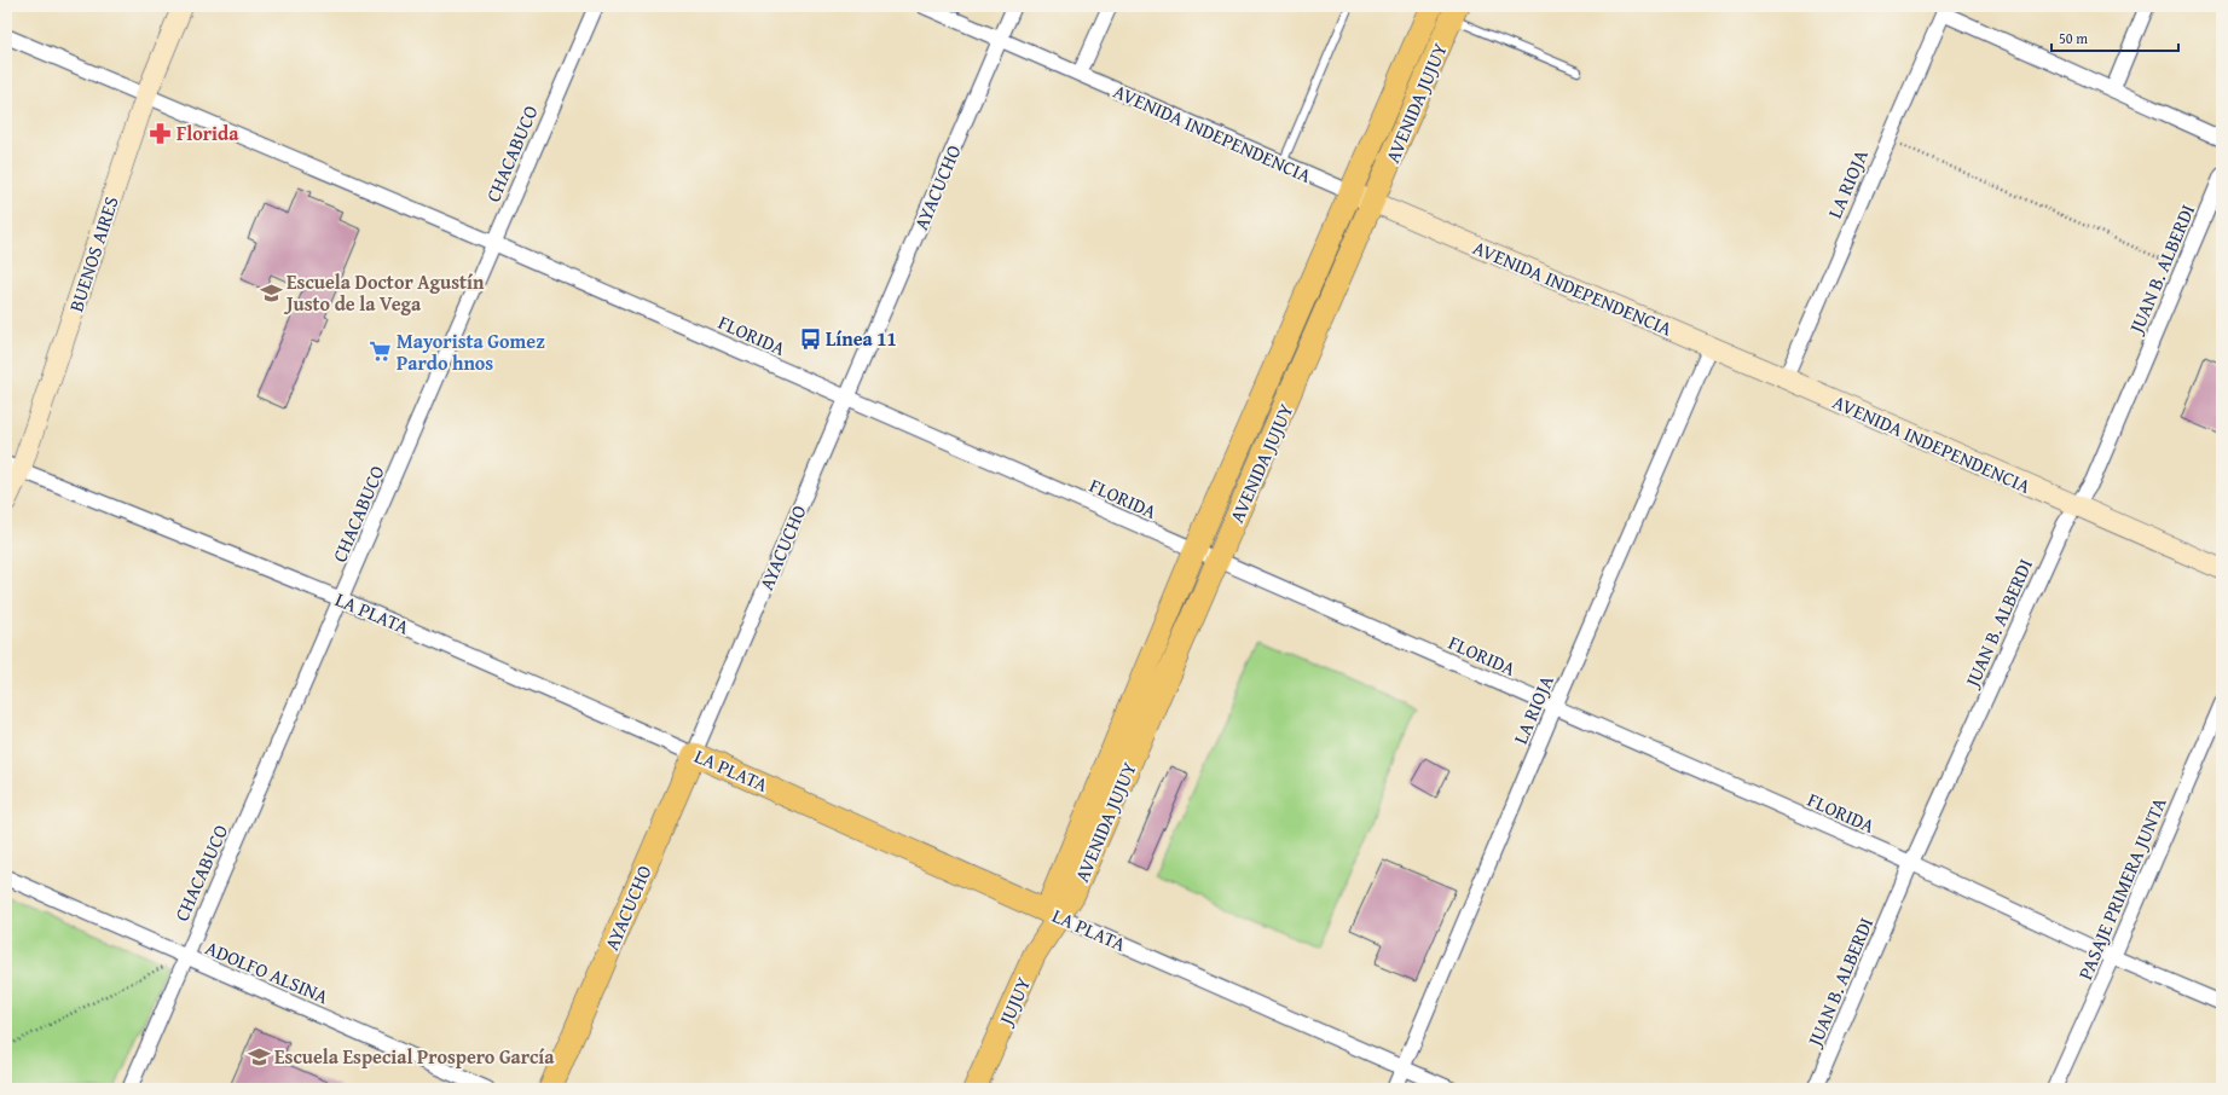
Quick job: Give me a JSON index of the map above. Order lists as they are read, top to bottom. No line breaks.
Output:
{"streets":{"main road":["AVENIDA JUJUY","AVENIDA INDEPENDENCIA","AYACUCHO","BUENOS AIRES","LA PLATA","JUJUY"],"street":["CHACABUCO","LA RIOJA","JUAN B. ALBERDI","FLORIDA","PASAJE PRIMERA JUNTA","ADOLFO ALSINA"]},"crossings":[["AVENIDA JUJUY","AVENIDA INDEPENDENCIA"],["AVENIDA JUJUY","FLORIDA"],["AVENIDA JUJUY","LA PLATA"],["AVENIDA JUJUY","JUJUY"],["AVENIDA INDEPENDENCIA","LA RIOJA"],["AVENIDA INDEPENDENCIA","AYACUCHO"],["AVENIDA INDEPENDENCIA","JUAN B. ALBERDI"],["CHACABUCO","FLORIDA"],["CHACABUCO","LA PLATA"],["CHACABUCO","ADOLFO ALSINA"],["LA RIOJA","FLORIDA"],["LA RIOJA","LA PLATA"],["AYACUCHO","FLORIDA"],["AYACUCHO","LA PLATA"],["BUENOS AIRES","FLORIDA"],["BUENOS AIRES","LA PLATA"],["JUAN B. ALBERDI","FLORIDA"],["FLORIDA","PASAJE PRIMERA JUNTA"],["LA PLATA","JUJUY"]],"places":{"pharmacy":["Florida"],"school or university":["Escuela Doctor Agustín Justo de la Vega","Escuela Especial Prospero García"],"bus stop":["Línea 11"],"supermarket":["Mayorista Gomez Pardo hnos"]},"scale_bar":"50 m"}
